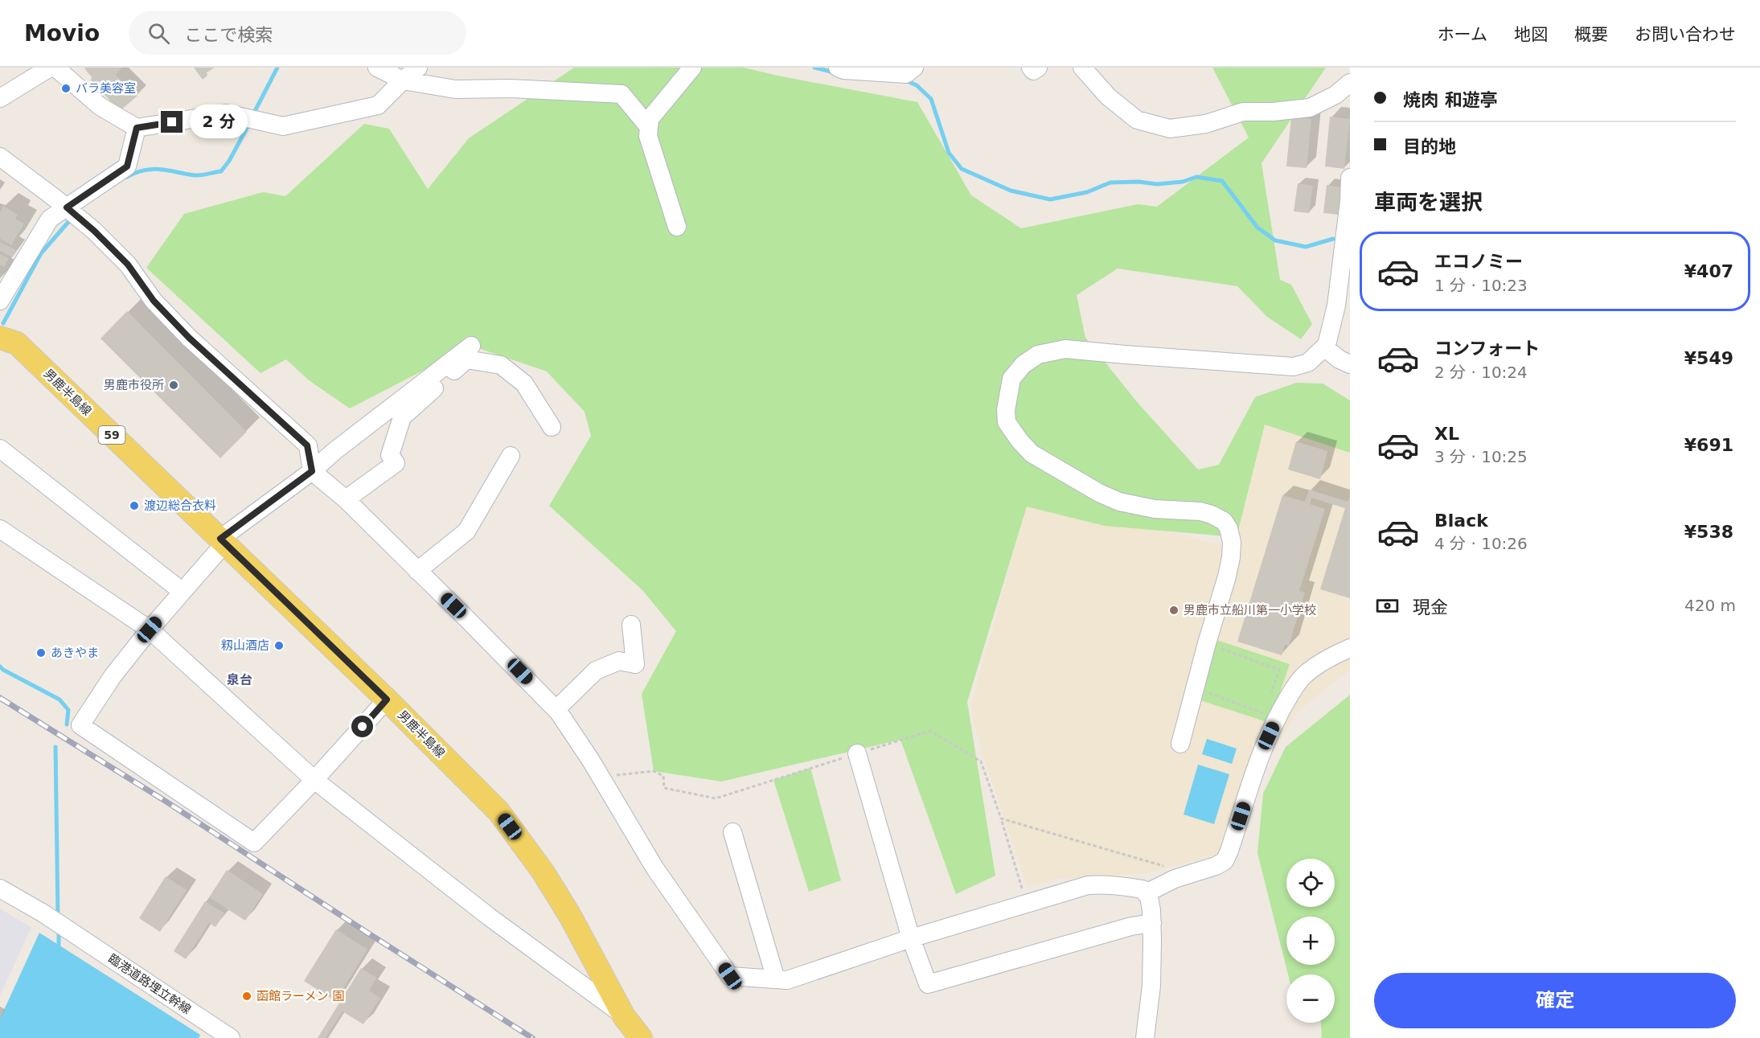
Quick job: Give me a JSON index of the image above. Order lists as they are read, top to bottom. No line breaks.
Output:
{"streets":{"main road":["男鹿半島線","59"],"street":["臨港道路埋立幹線"]},"districts":["泉台"],"places":["バラ美容室","男鹿市役所","渡辺総合衣料","男鹿市立船川第一小学校","籾山酒店","あきやま","函館ラーメン 園"],"page":{"header":"Movio","search":"ここで検索","nav":["ホーム","地図","概要","お問い合わせ"],"banner":["焼肉 和遊亭","目的地"],"bubble":"2 分","heading":"車両を選択","list":[{"name":"エコノミー","note":"1 分 · 10:23","value":"¥407"},{"name":"コンフォート","note":"2 分 · 10:24","value":"¥549"},{"name":"XL","note":"3 分 · 10:25","value":"¥691"},{"name":"Black","note":"4 分 · 10:26","value":"¥538"}],"pay":["現金","420 m"],"map_buttons":["+","−"],"buttons":"確定"}}
